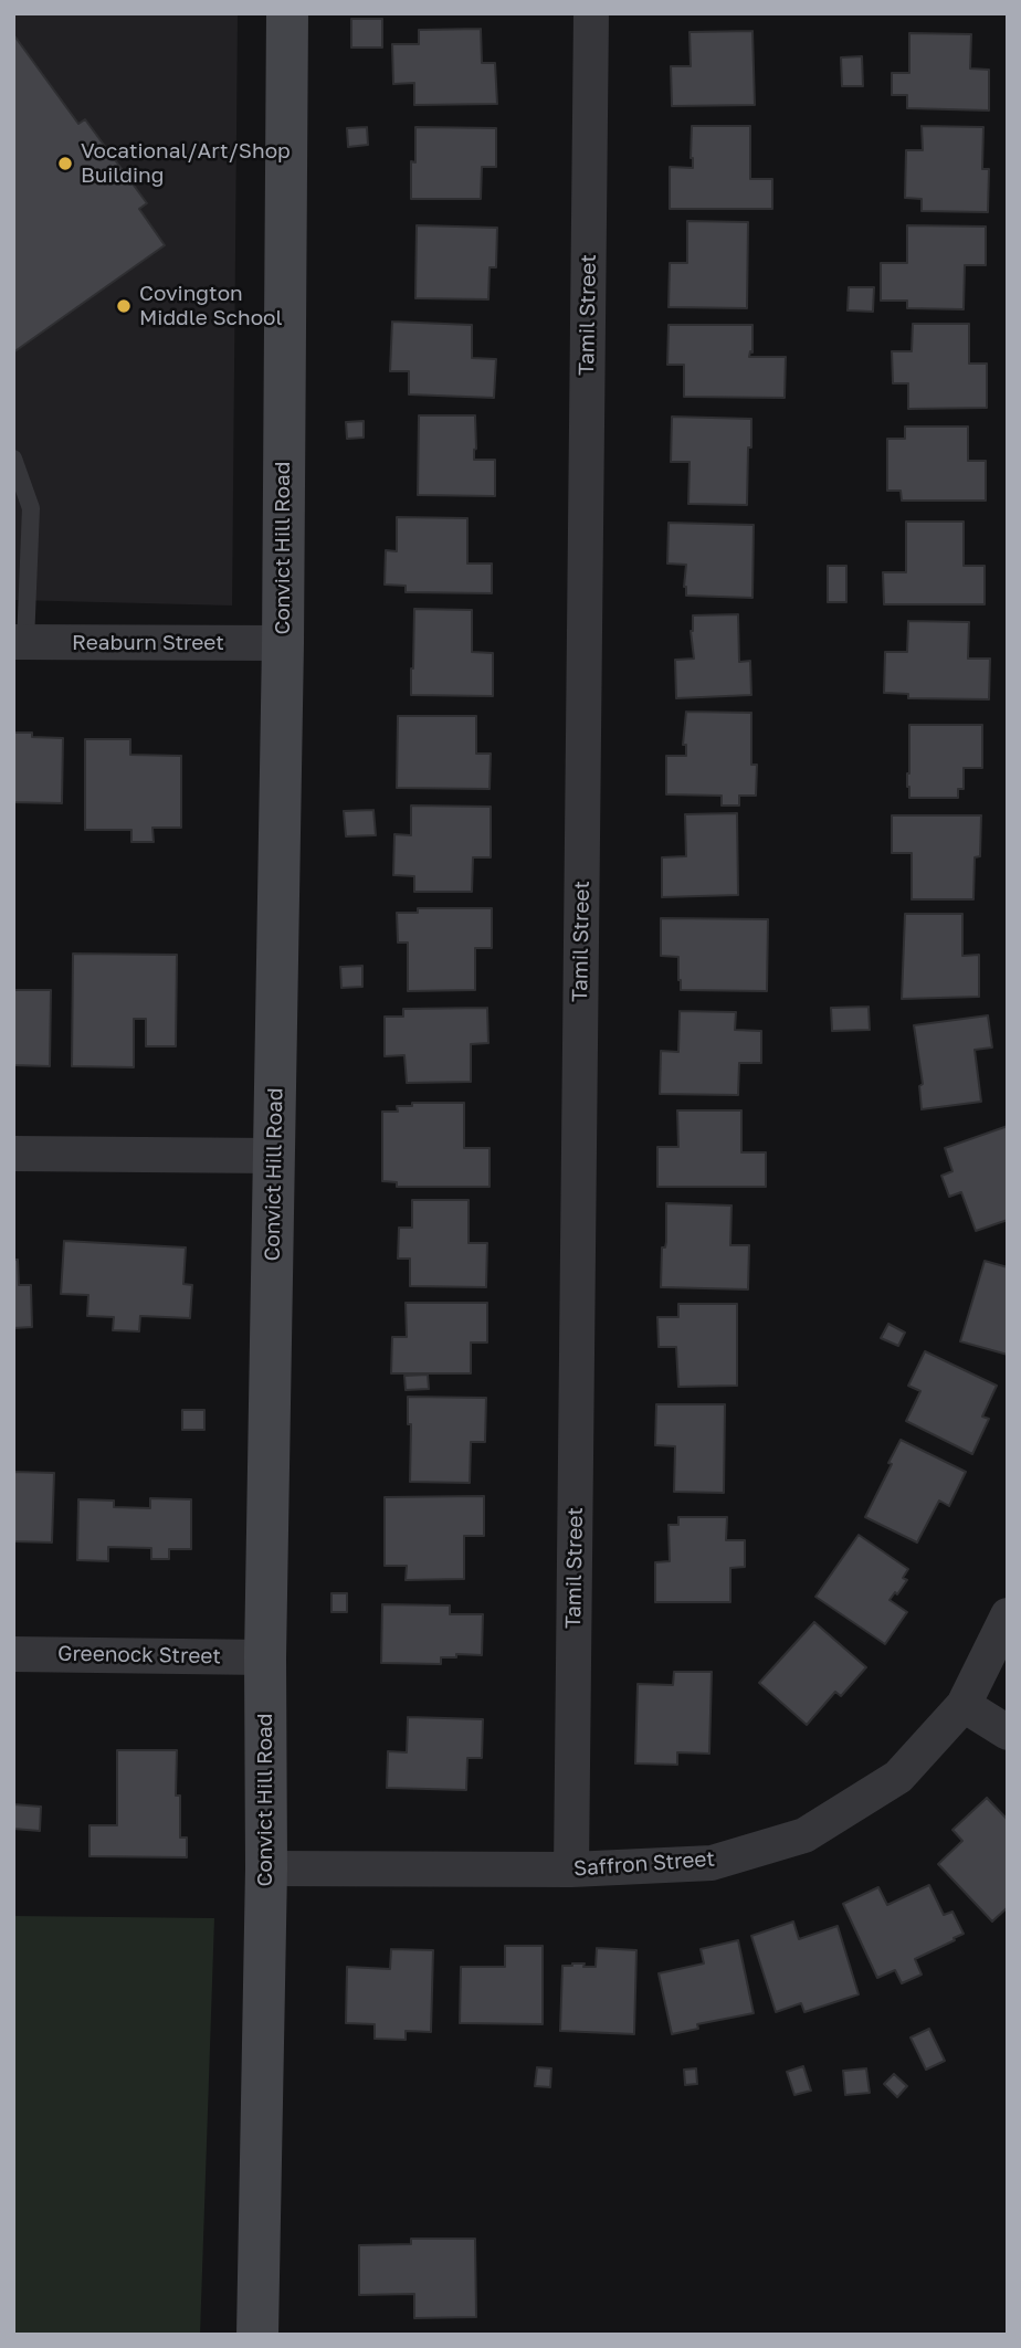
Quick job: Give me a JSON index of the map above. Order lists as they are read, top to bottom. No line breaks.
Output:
{"streets":{"street":["Tamil Street","Convict Hill Road","Reaburn Street","Greenock Street","Saffron Street"]},"crossings":[["Tamil Street","Saffron Street"],["Convict Hill Road","Reaburn Street"],["Convict Hill Road","Greenock Street"],["Convict Hill Road","Saffron Street"]],"places":["Vocational/Art/Shop Building","Covington Middle School"]}
